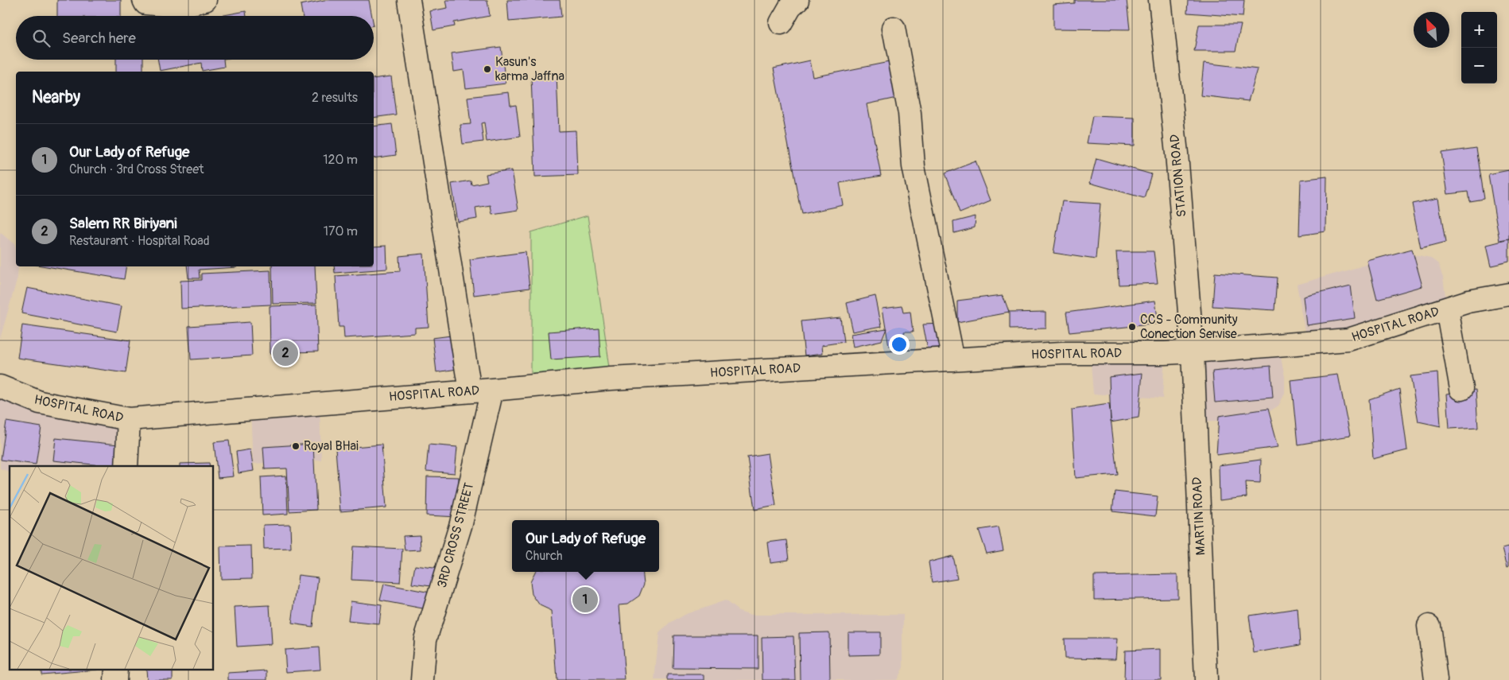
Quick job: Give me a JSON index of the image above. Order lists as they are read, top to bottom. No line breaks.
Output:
{"streets":{"street":["STATION ROAD","HOSPITAL ROAD","MARTIN ROAD","3RD CROSS STREET"]},"crossings":[["STATION ROAD","HOSPITAL ROAD"],["STATION ROAD","MARTIN ROAD"],["HOSPITAL ROAD","MARTIN ROAD"],["HOSPITAL ROAD","3RD CROSS STREET"]],"places":["Kasun's karma Jaffna","CCS - Community Conection Servise","Royal BHai"],"north":"top left","page":{"map_buttons":["+","−"],"search":"Search here","heading":["Nearby","2 results"],"list":[{"mark":"1","name":"Our Lady of Refuge","note":"Church · 3rd Cross Street","value":"120 m"},{"mark":"2","name":"Salem RR Biriyani","note":"Restaurant · Hospital Road","value":"170 m"}],"pins":["2","1"],"popup":["Our Lady of Refuge","Church"]}}
